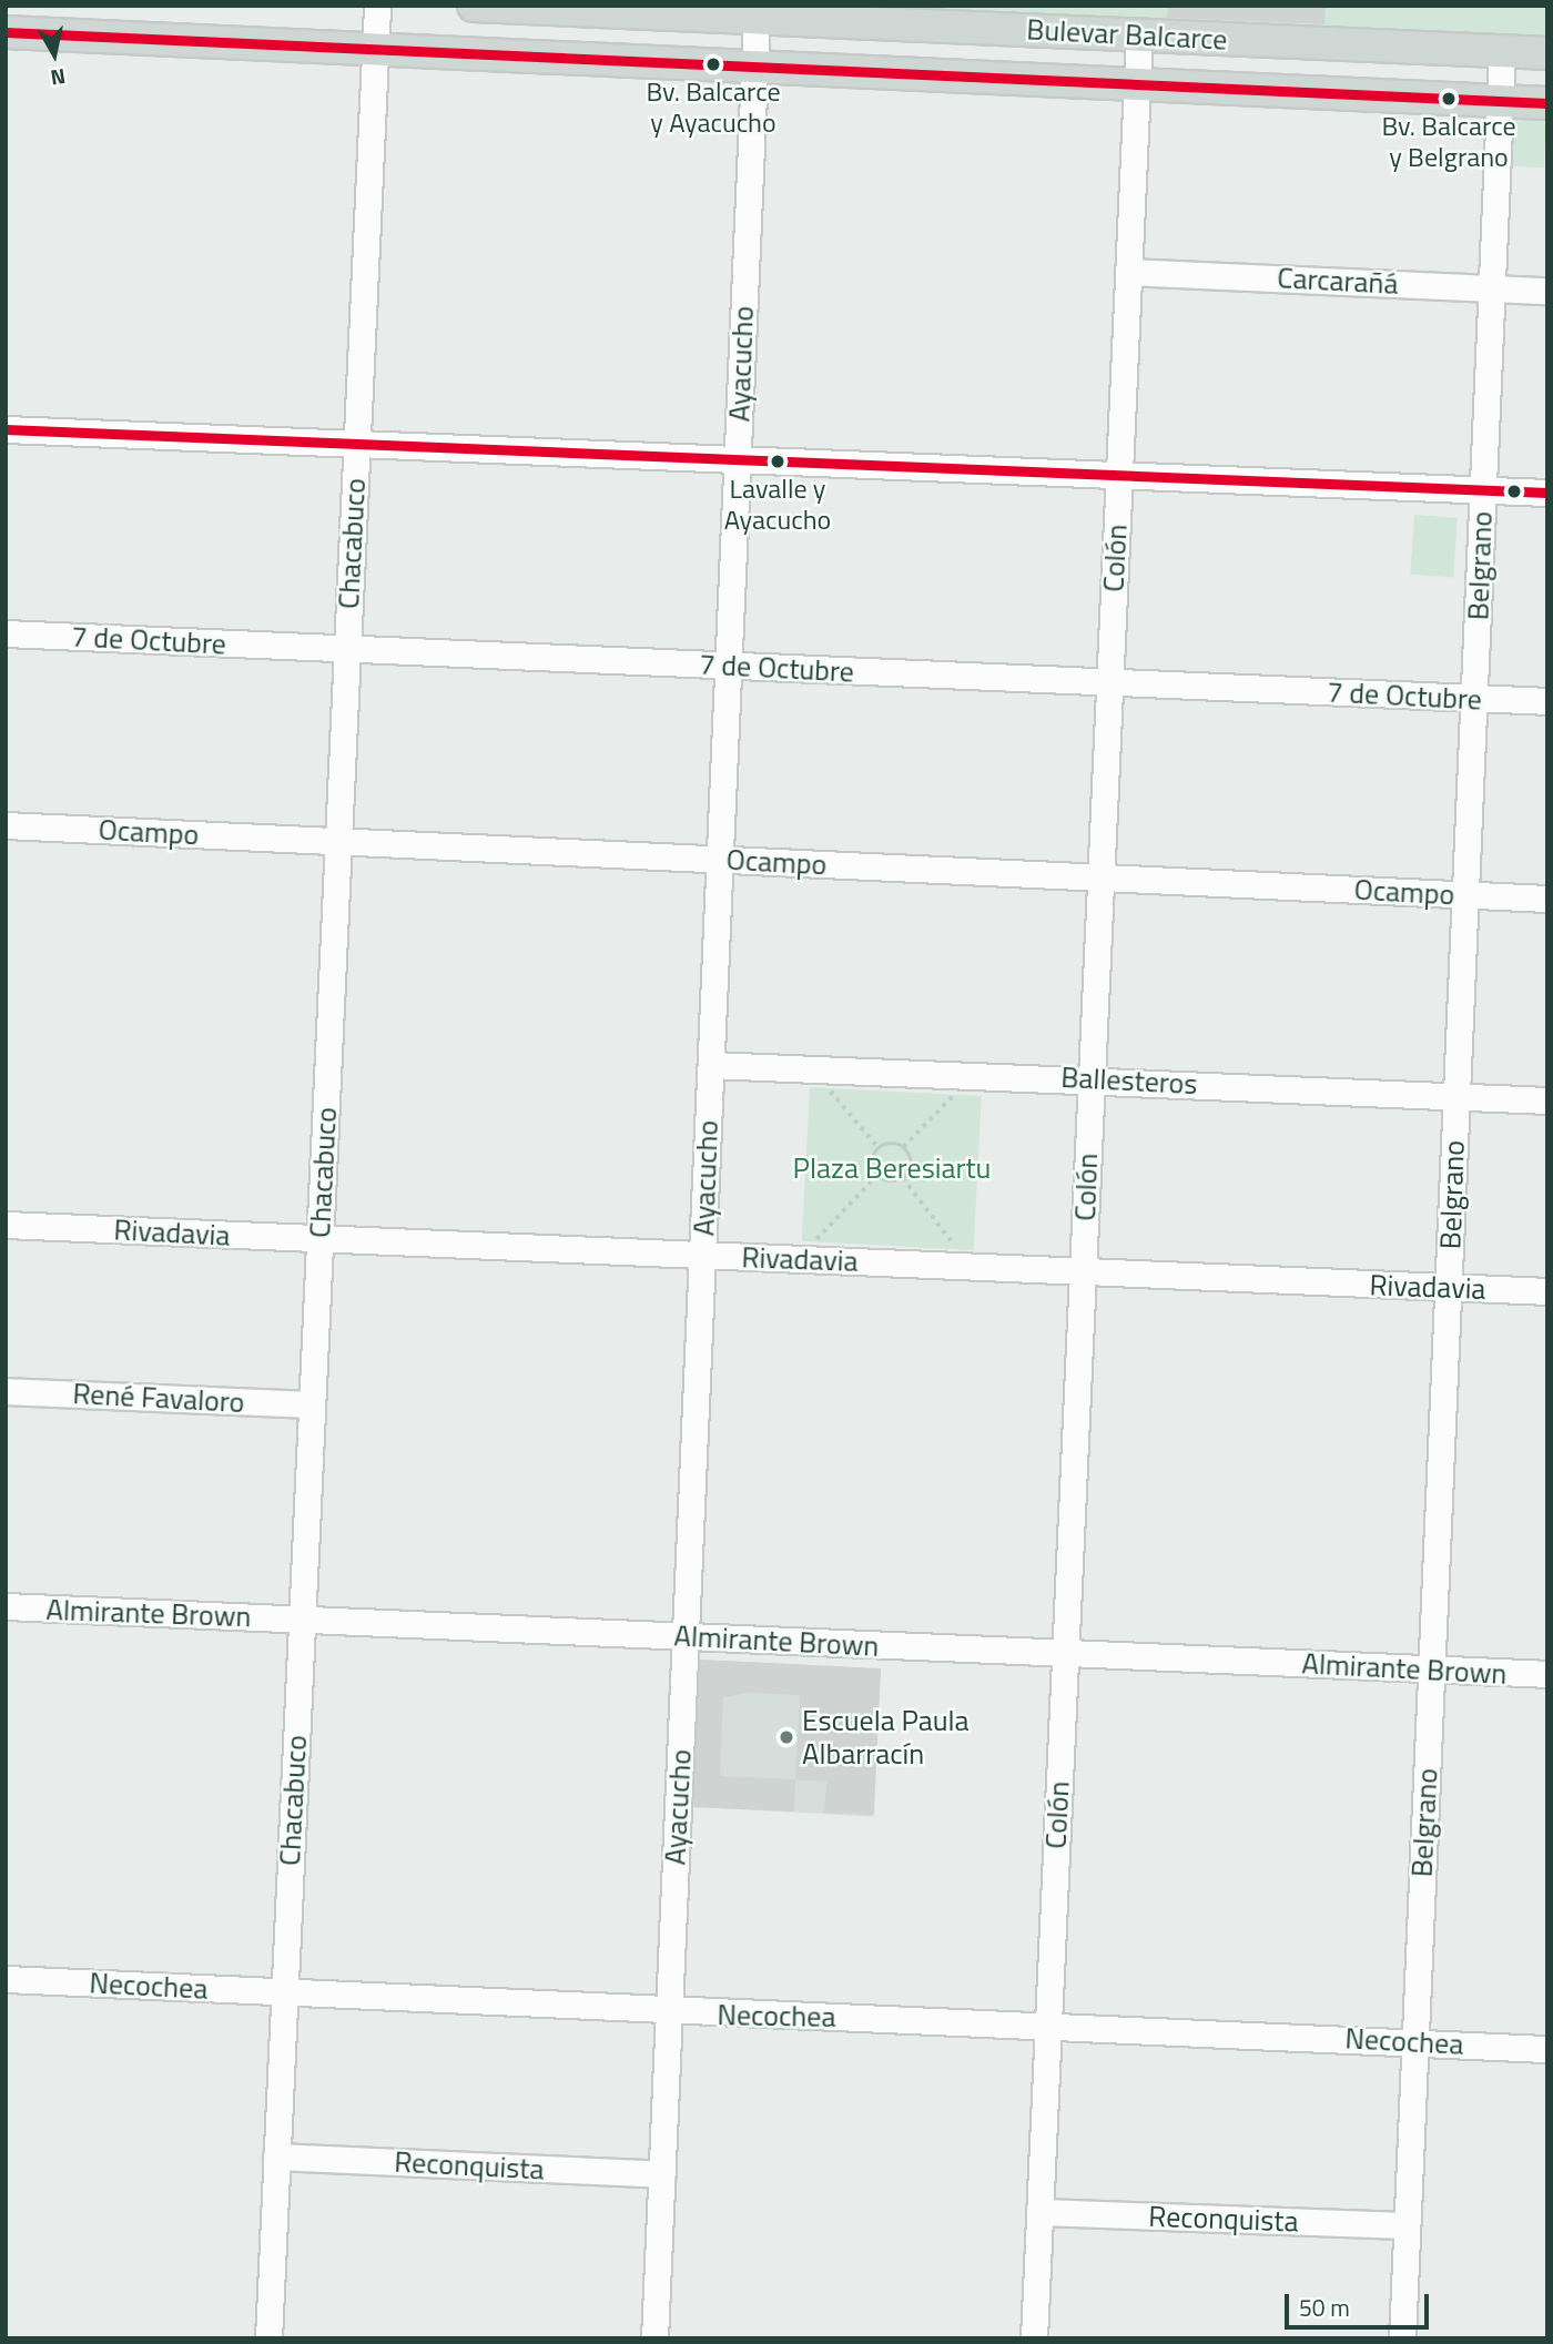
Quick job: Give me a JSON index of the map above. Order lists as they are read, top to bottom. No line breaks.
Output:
{"streets":{"main road":["Bulevar Balcarce"],"street":["Carcarañá","Ayacucho","Chacabuco","Colón","Belgrano","7 de Octubre","Ocampo","Ballesteros","Rivadavia","René Favaloro","Almirante Brown","Necochea","Reconquista"]},"crossings":[["Bulevar Balcarce","Ayacucho"],["Bulevar Balcarce","Chacabuco"],["Bulevar Balcarce","Colón"],["Bulevar Balcarce","Belgrano"],["Carcarañá","Colón"],["Carcarañá","Belgrano"],["Ayacucho","7 de Octubre"],["Ayacucho","Ocampo"],["Ayacucho","Ballesteros"],["Ayacucho","Rivadavia"],["Ayacucho","Almirante Brown"],["Ayacucho","Necochea"],["Ayacucho","Reconquista"],["Chacabuco","7 de Octubre"],["Chacabuco","Ocampo"],["Chacabuco","Rivadavia"],["Chacabuco","René Favaloro"],["Chacabuco","Almirante Brown"],["Chacabuco","Necochea"],["Chacabuco","Reconquista"],["Colón","7 de Octubre"],["Colón","Ocampo"],["Colón","Ballesteros"],["Colón","Rivadavia"],["Colón","Almirante Brown"],["Colón","Necochea"],["Colón","Reconquista"],["Belgrano","7 de Octubre"],["Belgrano","Ocampo"],["Belgrano","Ballesteros"],["Belgrano","Rivadavia"],["Belgrano","Almirante Brown"],["Belgrano","Necochea"],["Belgrano","Reconquista"]],"parks":["Plaza Beresiartu"],"places":["Bv. Balcarce y Ayacucho","Bv. Balcarce y Belgrano","Lavalle y Ayacucho","Escuela Paula Albarracín"],"scale_bar":"50 m","north":"bottom"}
